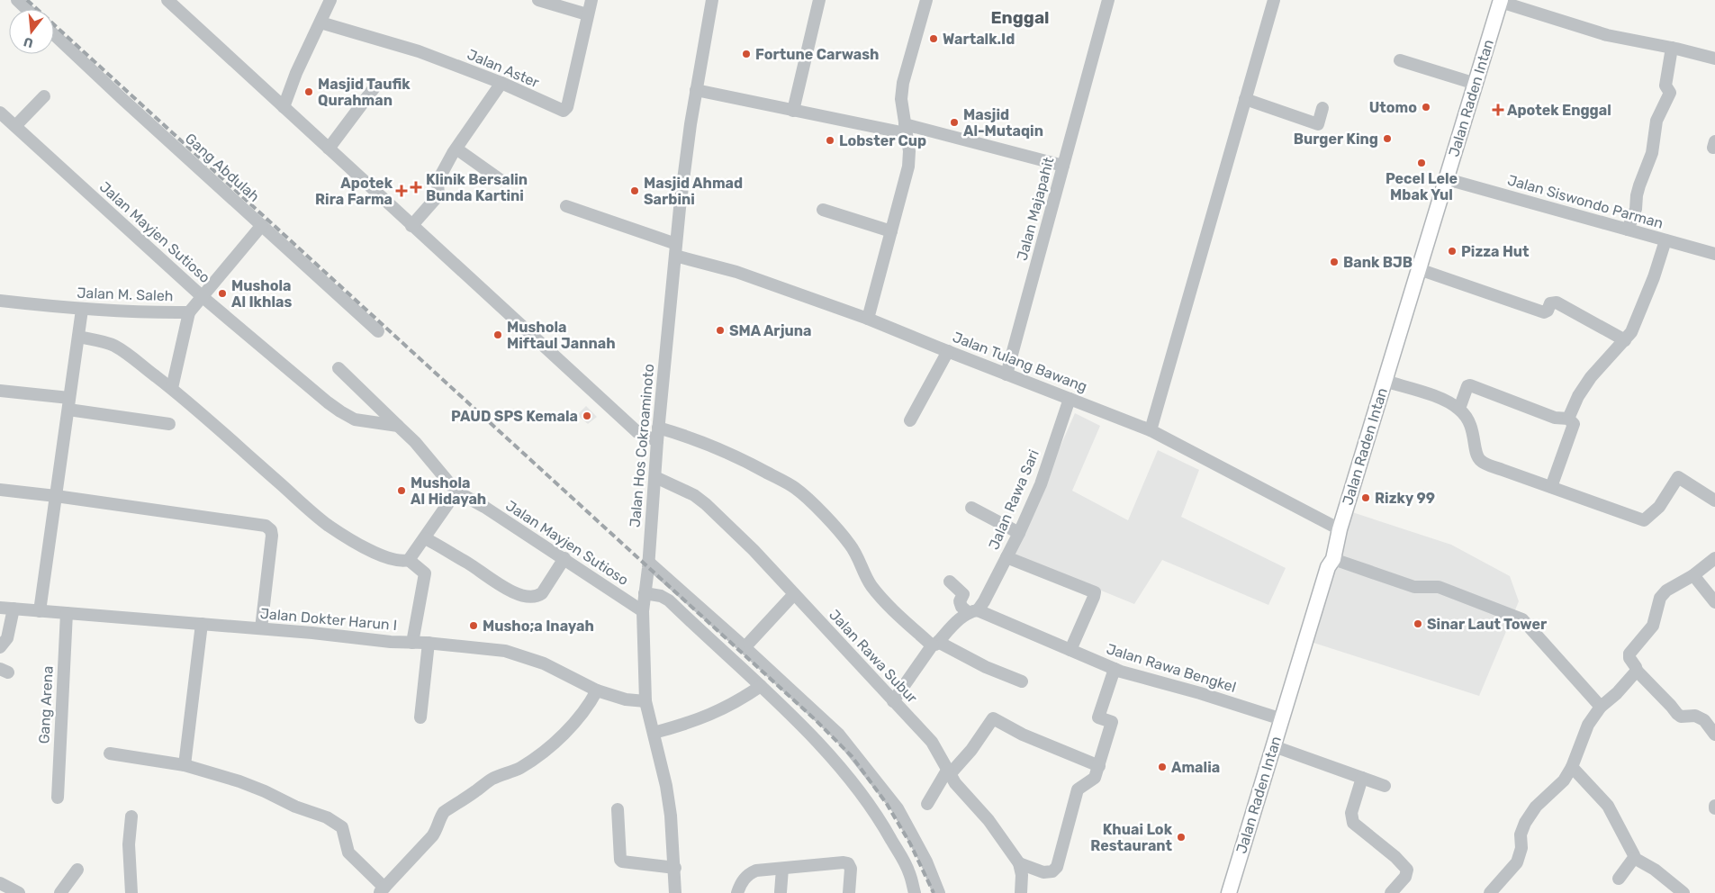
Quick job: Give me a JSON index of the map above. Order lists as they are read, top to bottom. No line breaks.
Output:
{"streets":{"main road":["Jalan Raden Intan"],"street":["Jalan Aster","Gang Abdulah","Jalan Siswondo Parman","Jalan Majapahit","Jalan Mayjen Sutioso","Jalan M. Saleh","Jalan Tulang Bawang","Jalan Hos Cokroaminoto","Jalan Rawa Sari","Jalan Dokter Harun I","Jalan Rawa Subur","Jalan Rawa Bengkel","Gang Arena"]},"crossings":[["Jalan Raden Intan","Jalan Siswondo Parman"],["Jalan Raden Intan","Jalan Tulang Bawang"],["Jalan Raden Intan","Jalan Rawa Bengkel"],["Gang Abdulah","Jalan M. Saleh"],["Jalan Majapahit","Jalan Tulang Bawang"],["Jalan Mayjen Sutioso","Jalan M. Saleh"],["Jalan Mayjen Sutioso","Jalan Hos Cokroaminoto"],["Jalan Tulang Bawang","Jalan Hos Cokroaminoto"],["Jalan Tulang Bawang","Jalan Rawa Sari"],["Jalan Hos Cokroaminoto","Jalan Dokter Harun I"],["Jalan Hos Cokroaminoto","Jalan Rawa Subur"],["Jalan Rawa Sari","Jalan Rawa Subur"],["Jalan Rawa Sari","Jalan Rawa Bengkel"],["Jalan Dokter Harun I","Gang Arena"]],"districts":["Enggal"],"places":{"other":["Wartalk.Id","Fortune Carwash","Masjid Taufik Qurahman","Utomo","Masjid Al-Mutaqin","Burger King","Lobster Cup","Pecel Lele Mbak Yul","Masjid Ahmad Sarbini","Pizza Hut","Bank BJB","Mushola Al Ikhlas","SMA Arjuna","Mushola Miftaul Jannah","PAUD SPS Kemala","Mushola Al Hidayah","Rizky 99","Sinar Laut Tower","Musho;a Inayah","Amalia","Khuai Lok Restaurant"],"health":["Apotek Enggal","Klinik Bersalin Bunda Kartini","Apotek Rira Farma"]},"north":"bottom"}
